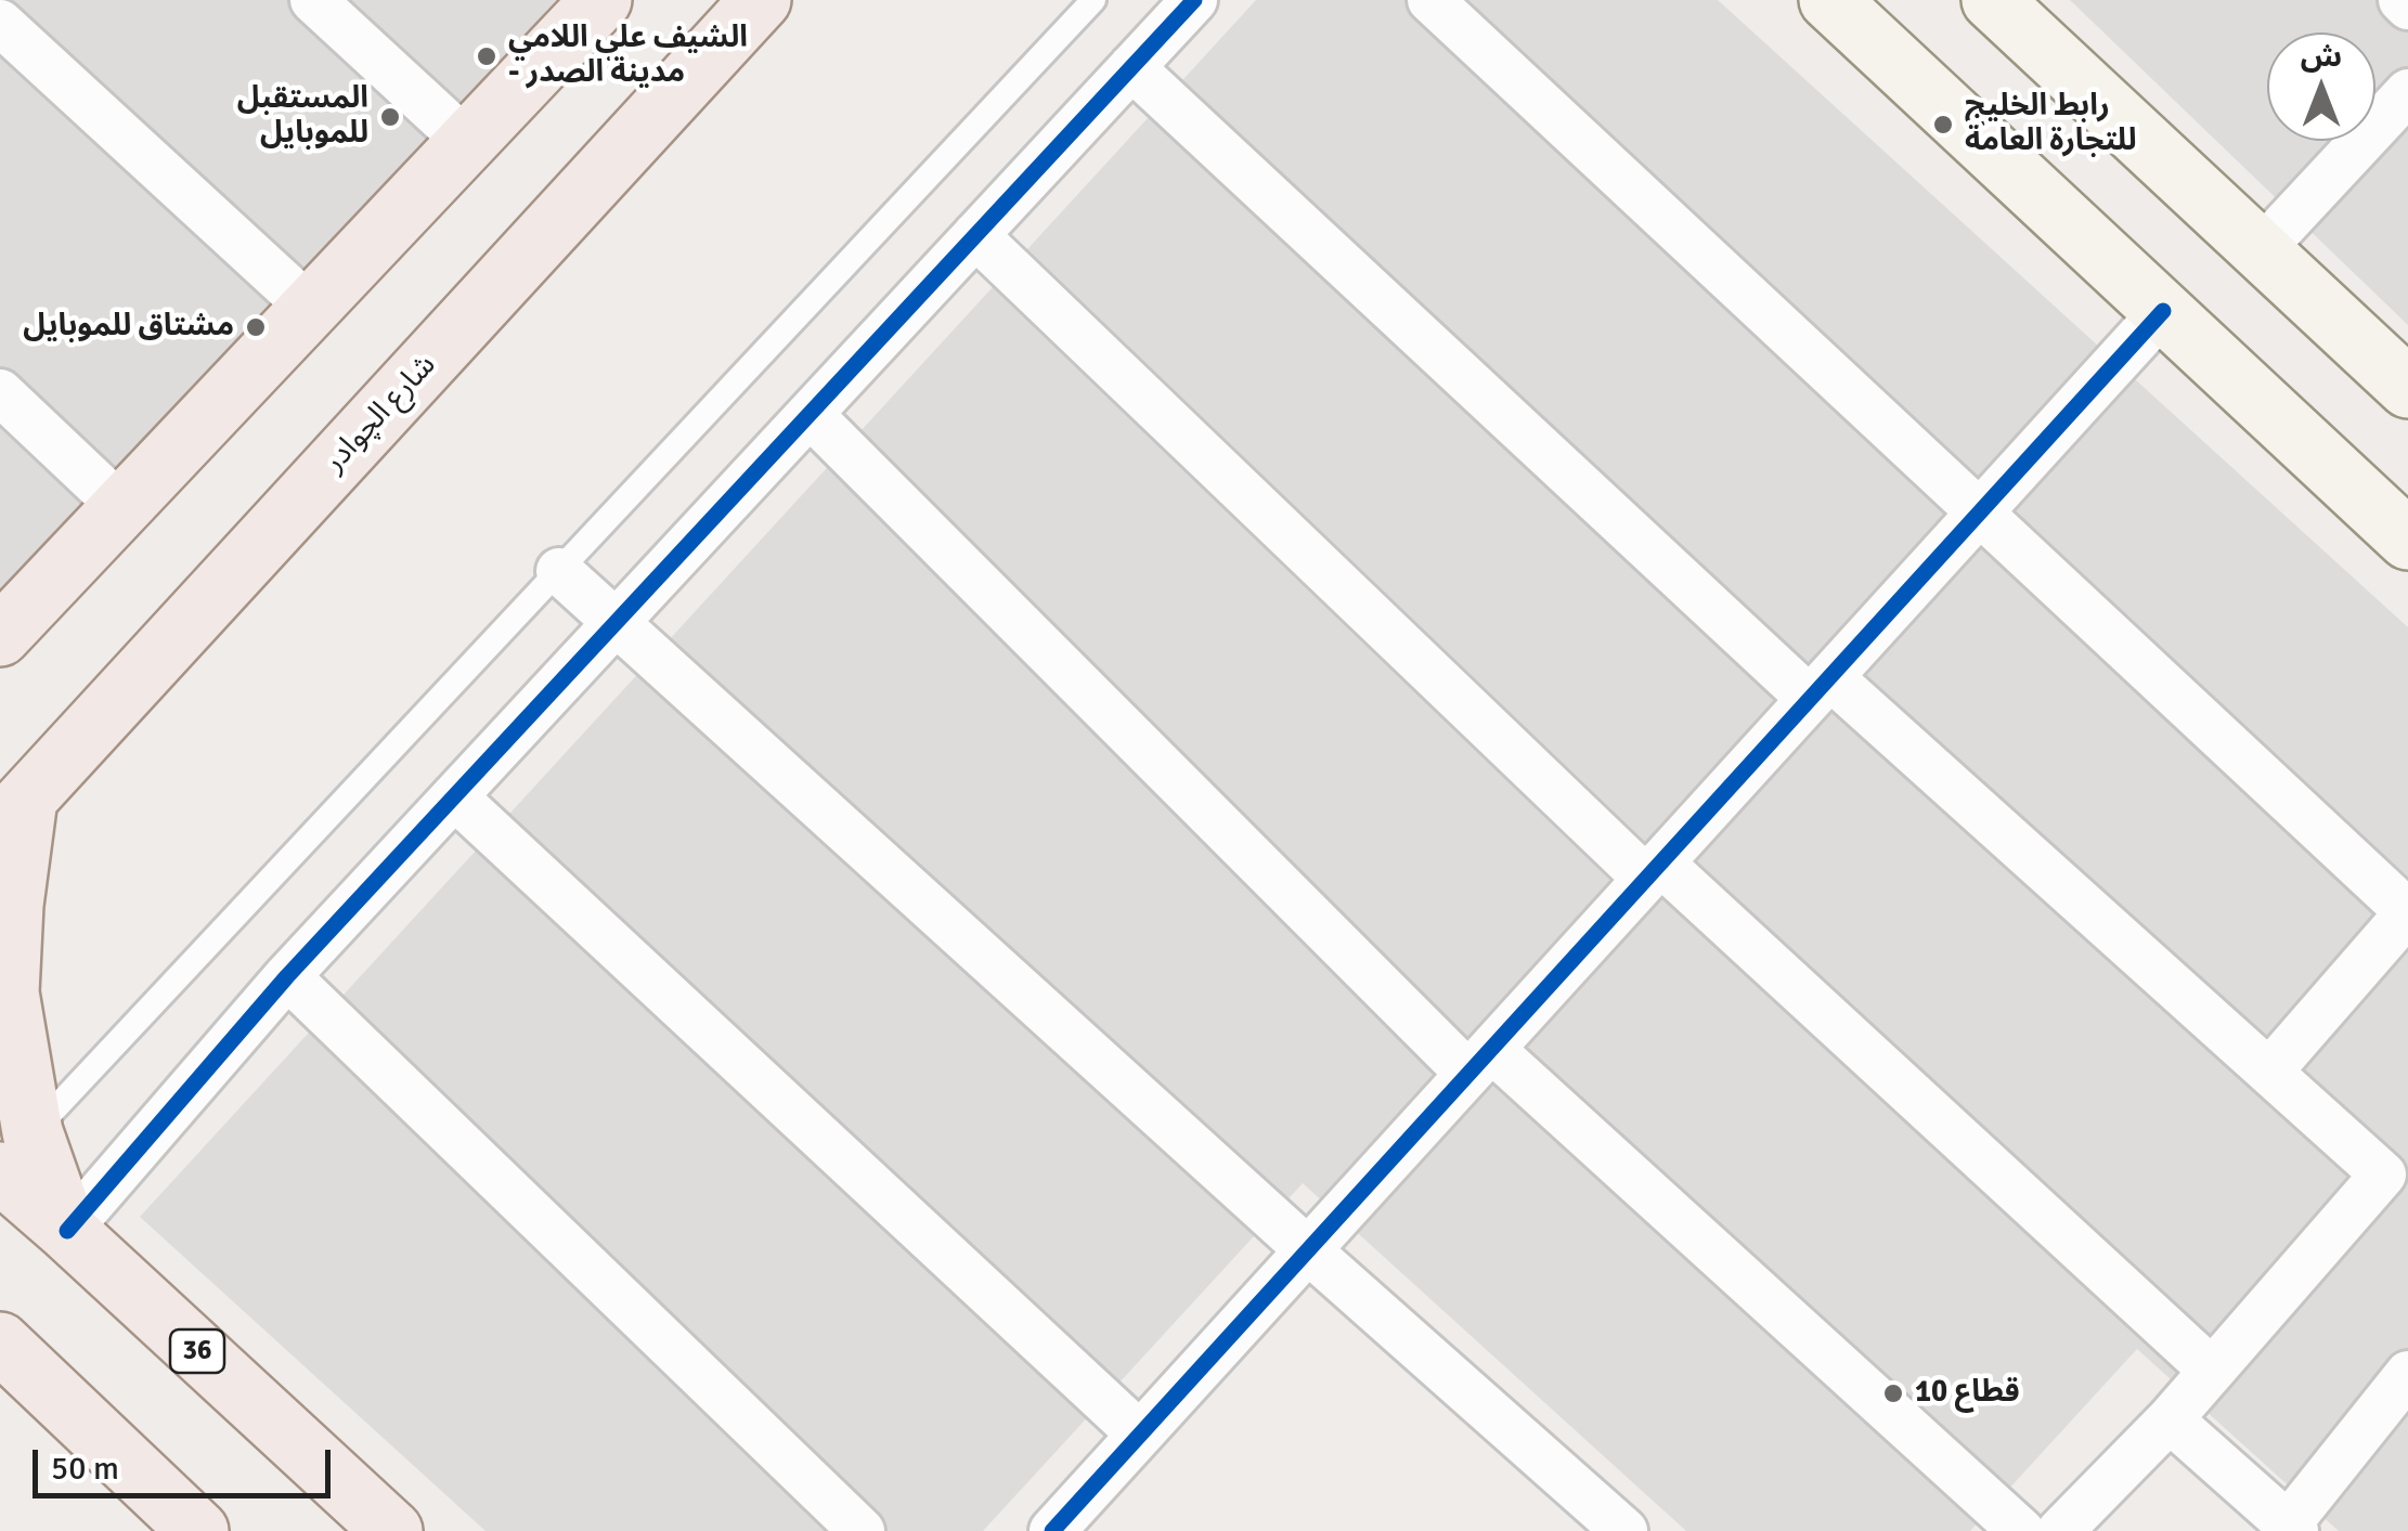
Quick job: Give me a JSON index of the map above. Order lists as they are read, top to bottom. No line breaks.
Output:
{"streets":{"main road":["شارع الچوادر","36"]},"places":["الشيف علي اللامي - مدينة الصدر","المستقبل للموبايل","رابط الخليج للتجارة العامة","مشتاق للموبايل","قطاع 10"],"scale_bar":"50 m","north":"top"}
